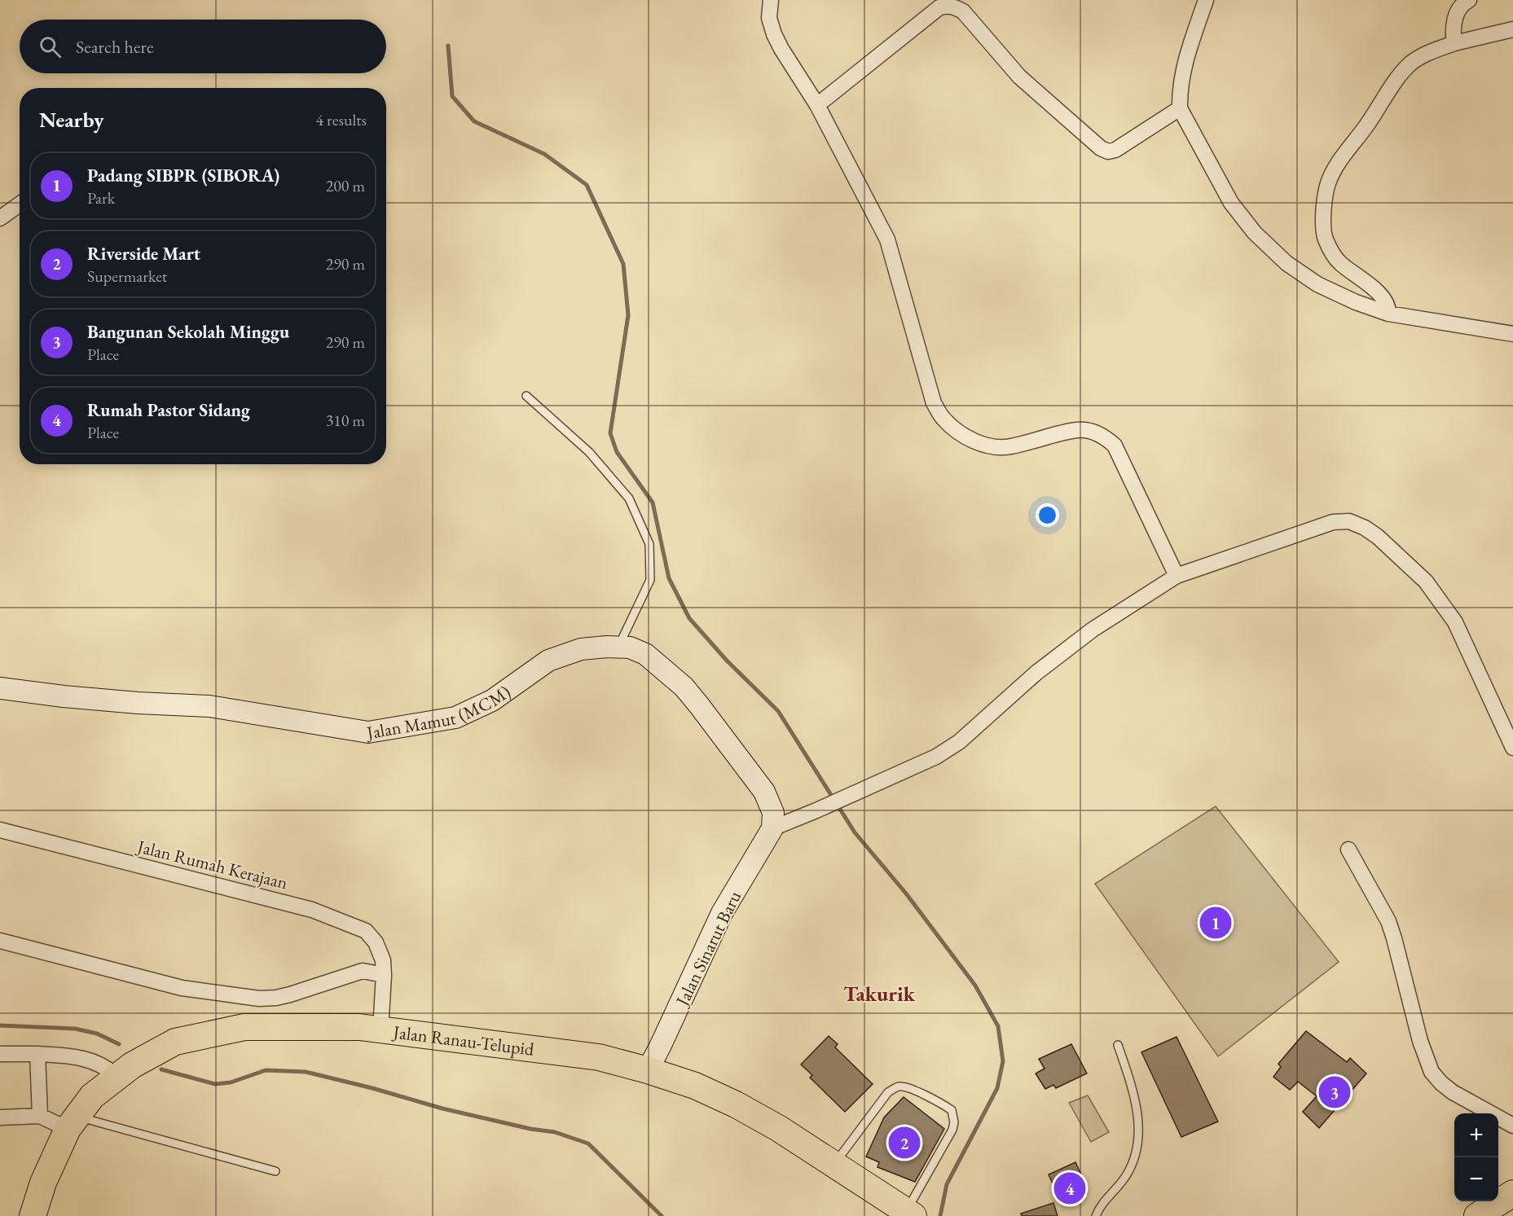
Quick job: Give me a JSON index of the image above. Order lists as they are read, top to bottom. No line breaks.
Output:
{"streets":{"highway":["Jalan Ranau-Telupid"],"street":["Jalan Mamut (MCM)","Jalan Rumah Kerajaan","Jalan Sinarut Baru"]},"crossings":[["Jalan Mamut (MCM)","Jalan Sinarut Baru"],["Jalan Rumah Kerajaan","Jalan Ranau-Telupid"],["Jalan Sinarut Baru","Jalan Ranau-Telupid"]],"districts":["Takurik"],"page":{"search":"Search here","heading":["Nearby","4 results"],"list":[{"mark":"1","name":"Padang SIBPR (SIBORA)","note":"Park","value":"200 m"},{"mark":"2","name":"Riverside Mart","note":"Supermarket","value":"290 m"},{"mark":"3","name":"Bangunan Sekolah Minggu","note":"Place","value":"290 m"},{"mark":"4","name":"Rumah Pastor Sidang","note":"Place","value":"310 m"}],"pins":["1","3","2","4"],"map_buttons":["+","−"]}}
